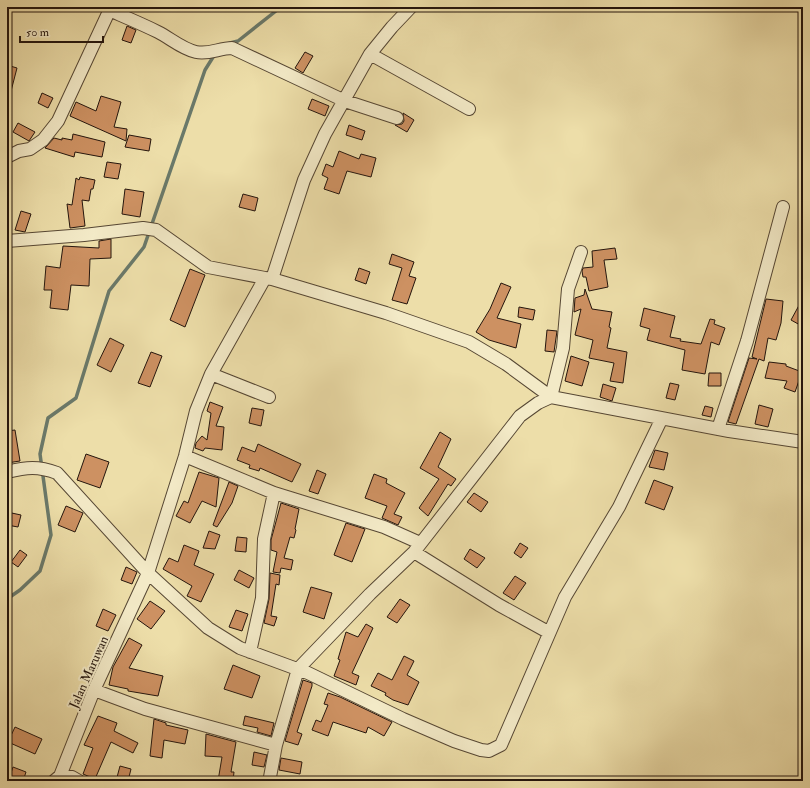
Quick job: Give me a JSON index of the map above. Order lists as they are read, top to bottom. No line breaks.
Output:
{"streets":{"street":["Jalan Maruwan"]},"scale_bar":"50 m"}
